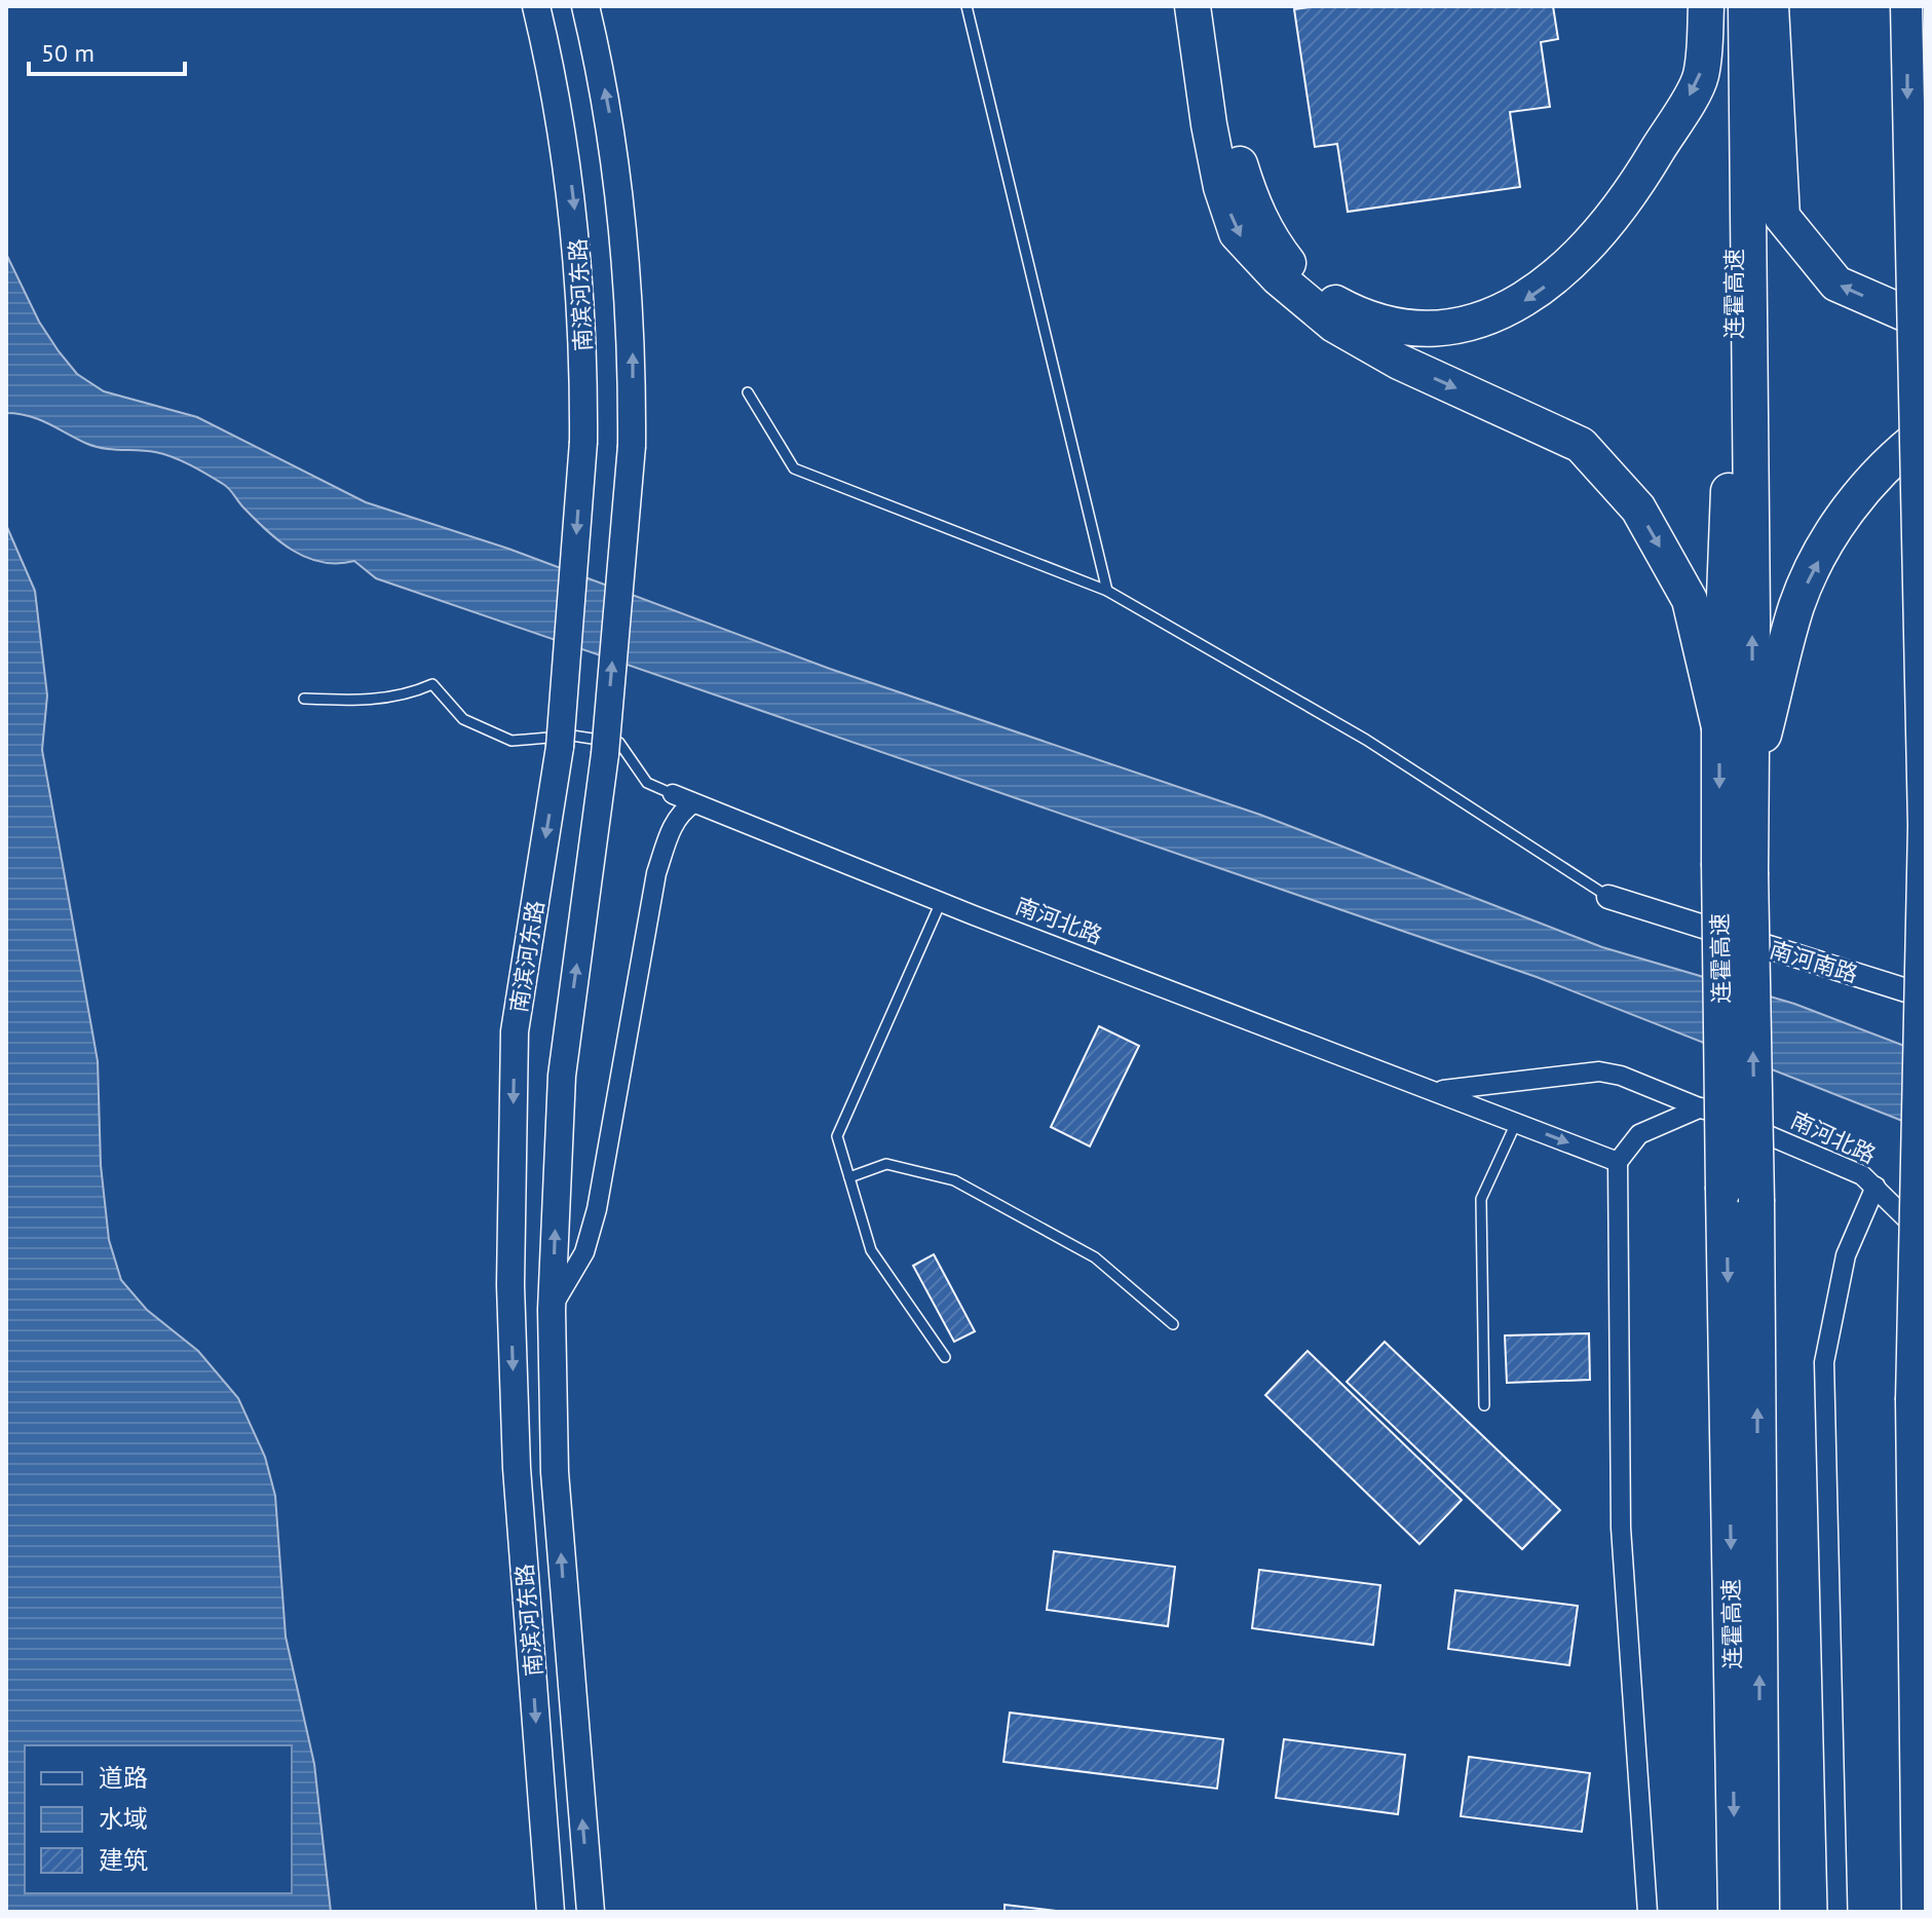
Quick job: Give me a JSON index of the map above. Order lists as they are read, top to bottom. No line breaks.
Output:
{"streets":{"highway":["连霍高速"],"main road":["南滨河东路"],"street":["南河北路","南河南路"]},"legend":["道路","水域","建筑"],"scale_bar":"50 m"}
